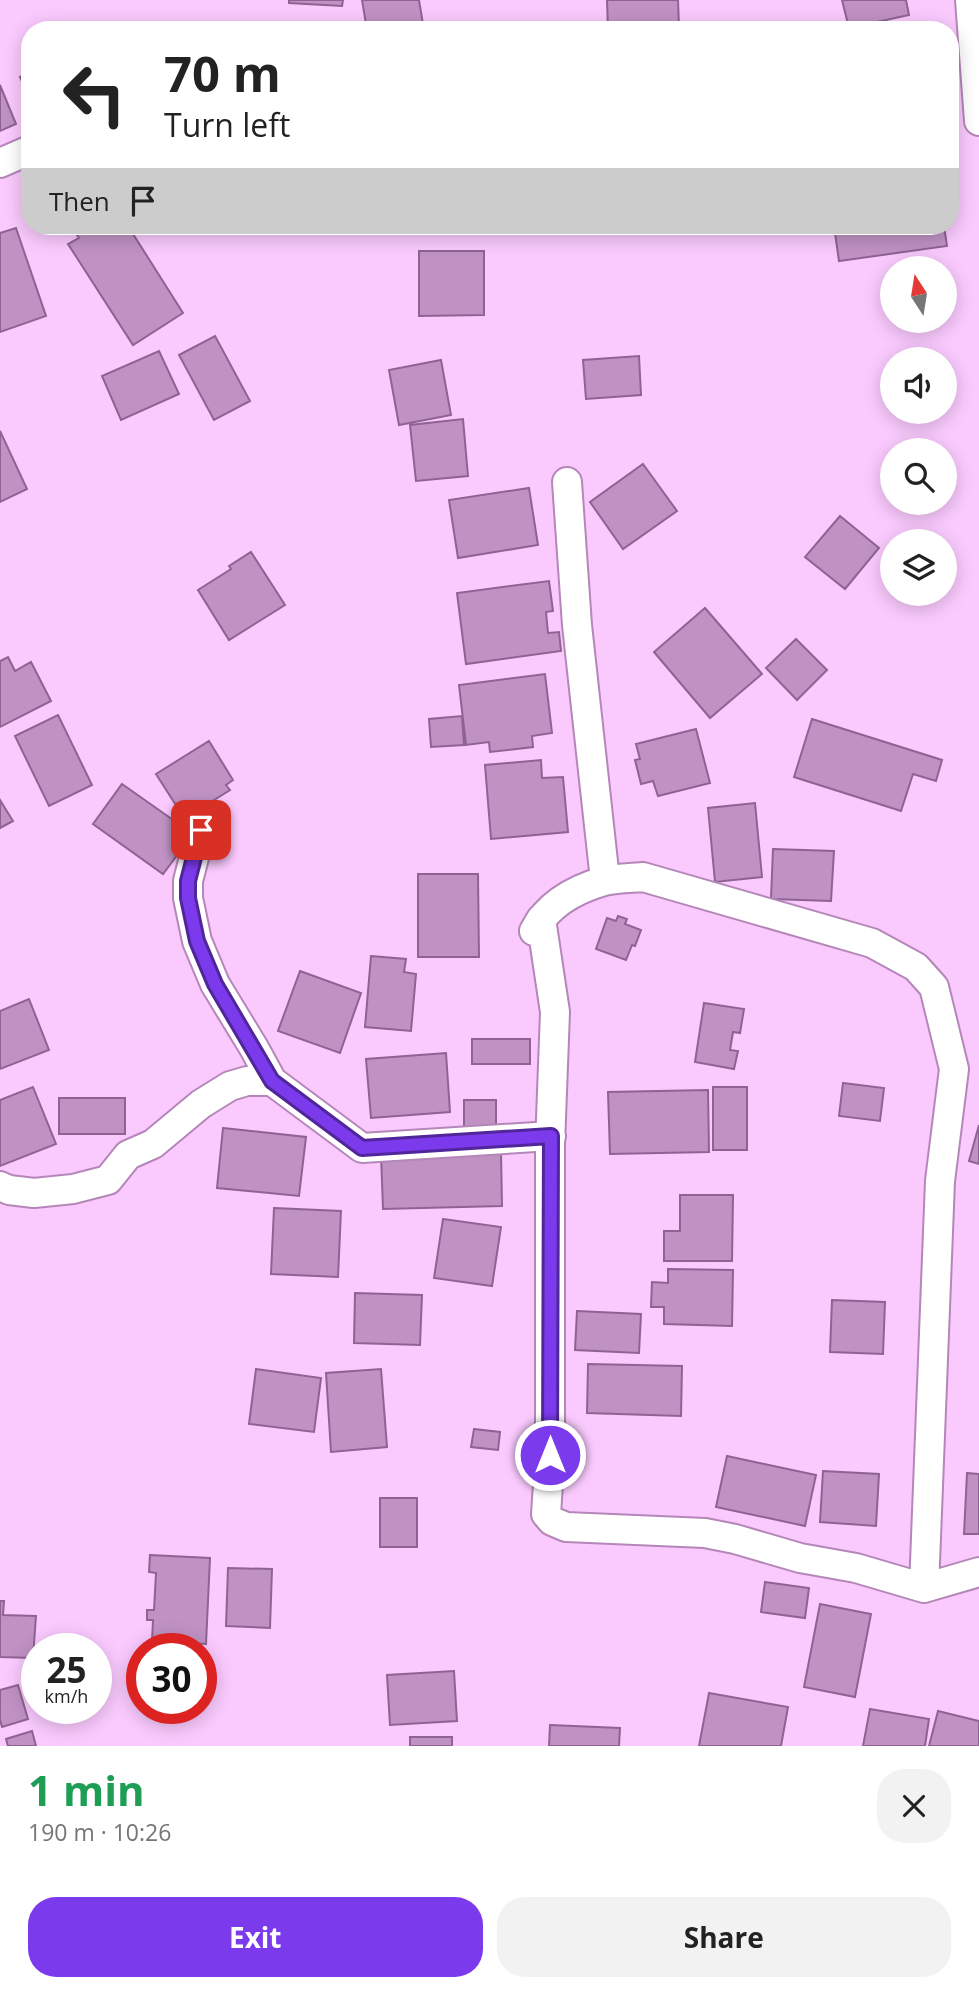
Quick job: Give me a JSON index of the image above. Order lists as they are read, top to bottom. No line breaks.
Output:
{"north":"top","page":{"turn":["70 m","Turn left"],"then":"Then","speed":"25 km/h","limit":"30","heading":["1 min","190 m · 10:26"],"buttons":["Exit","Share"]}}
